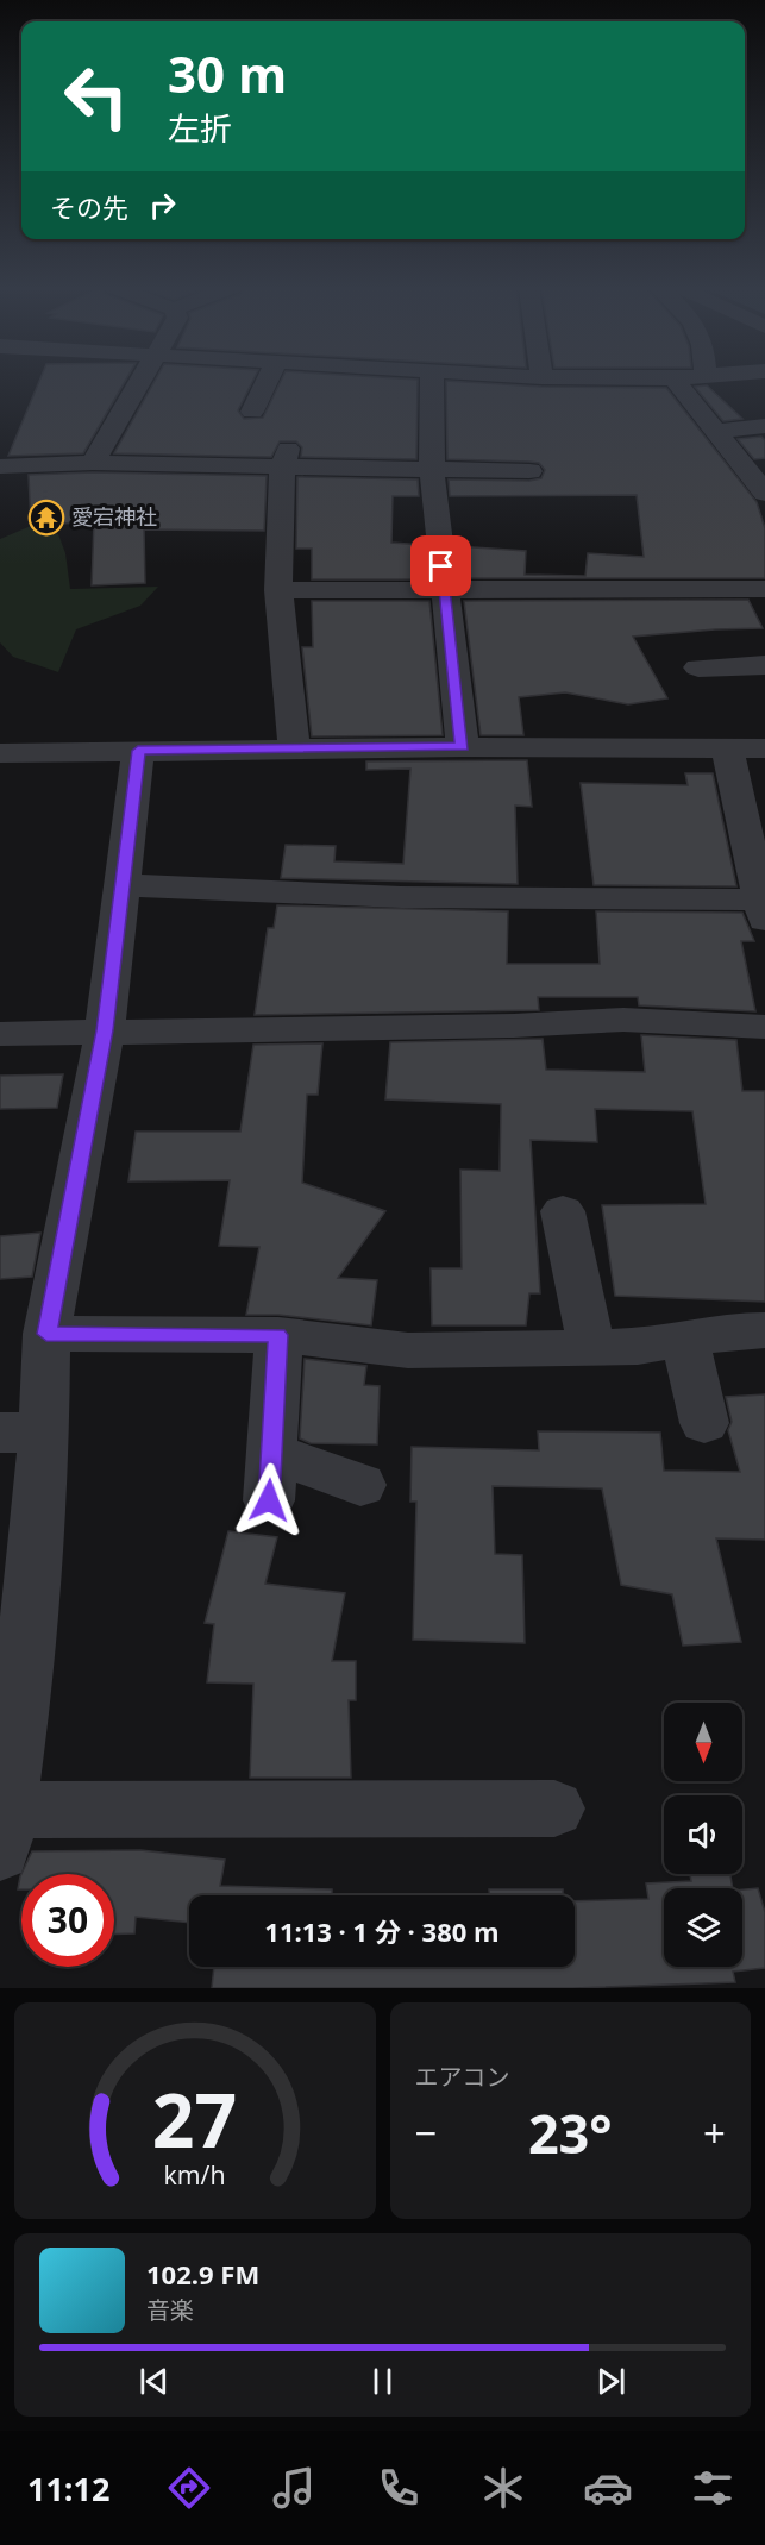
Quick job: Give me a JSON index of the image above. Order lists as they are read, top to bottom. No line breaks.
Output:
{"places":{"temple":["愛宕神社"]},"north":"bottom","page":{"turn":["30 m","左折"],"then":"その先","limit":"30","trip":"11:13 · 1 分 · 380 m","tile":"エアコン","heat":["−","23°","+"],"song":["102.9 FM","音楽"],"tabs":"11:12","gauge":["27","km/h"]}}
